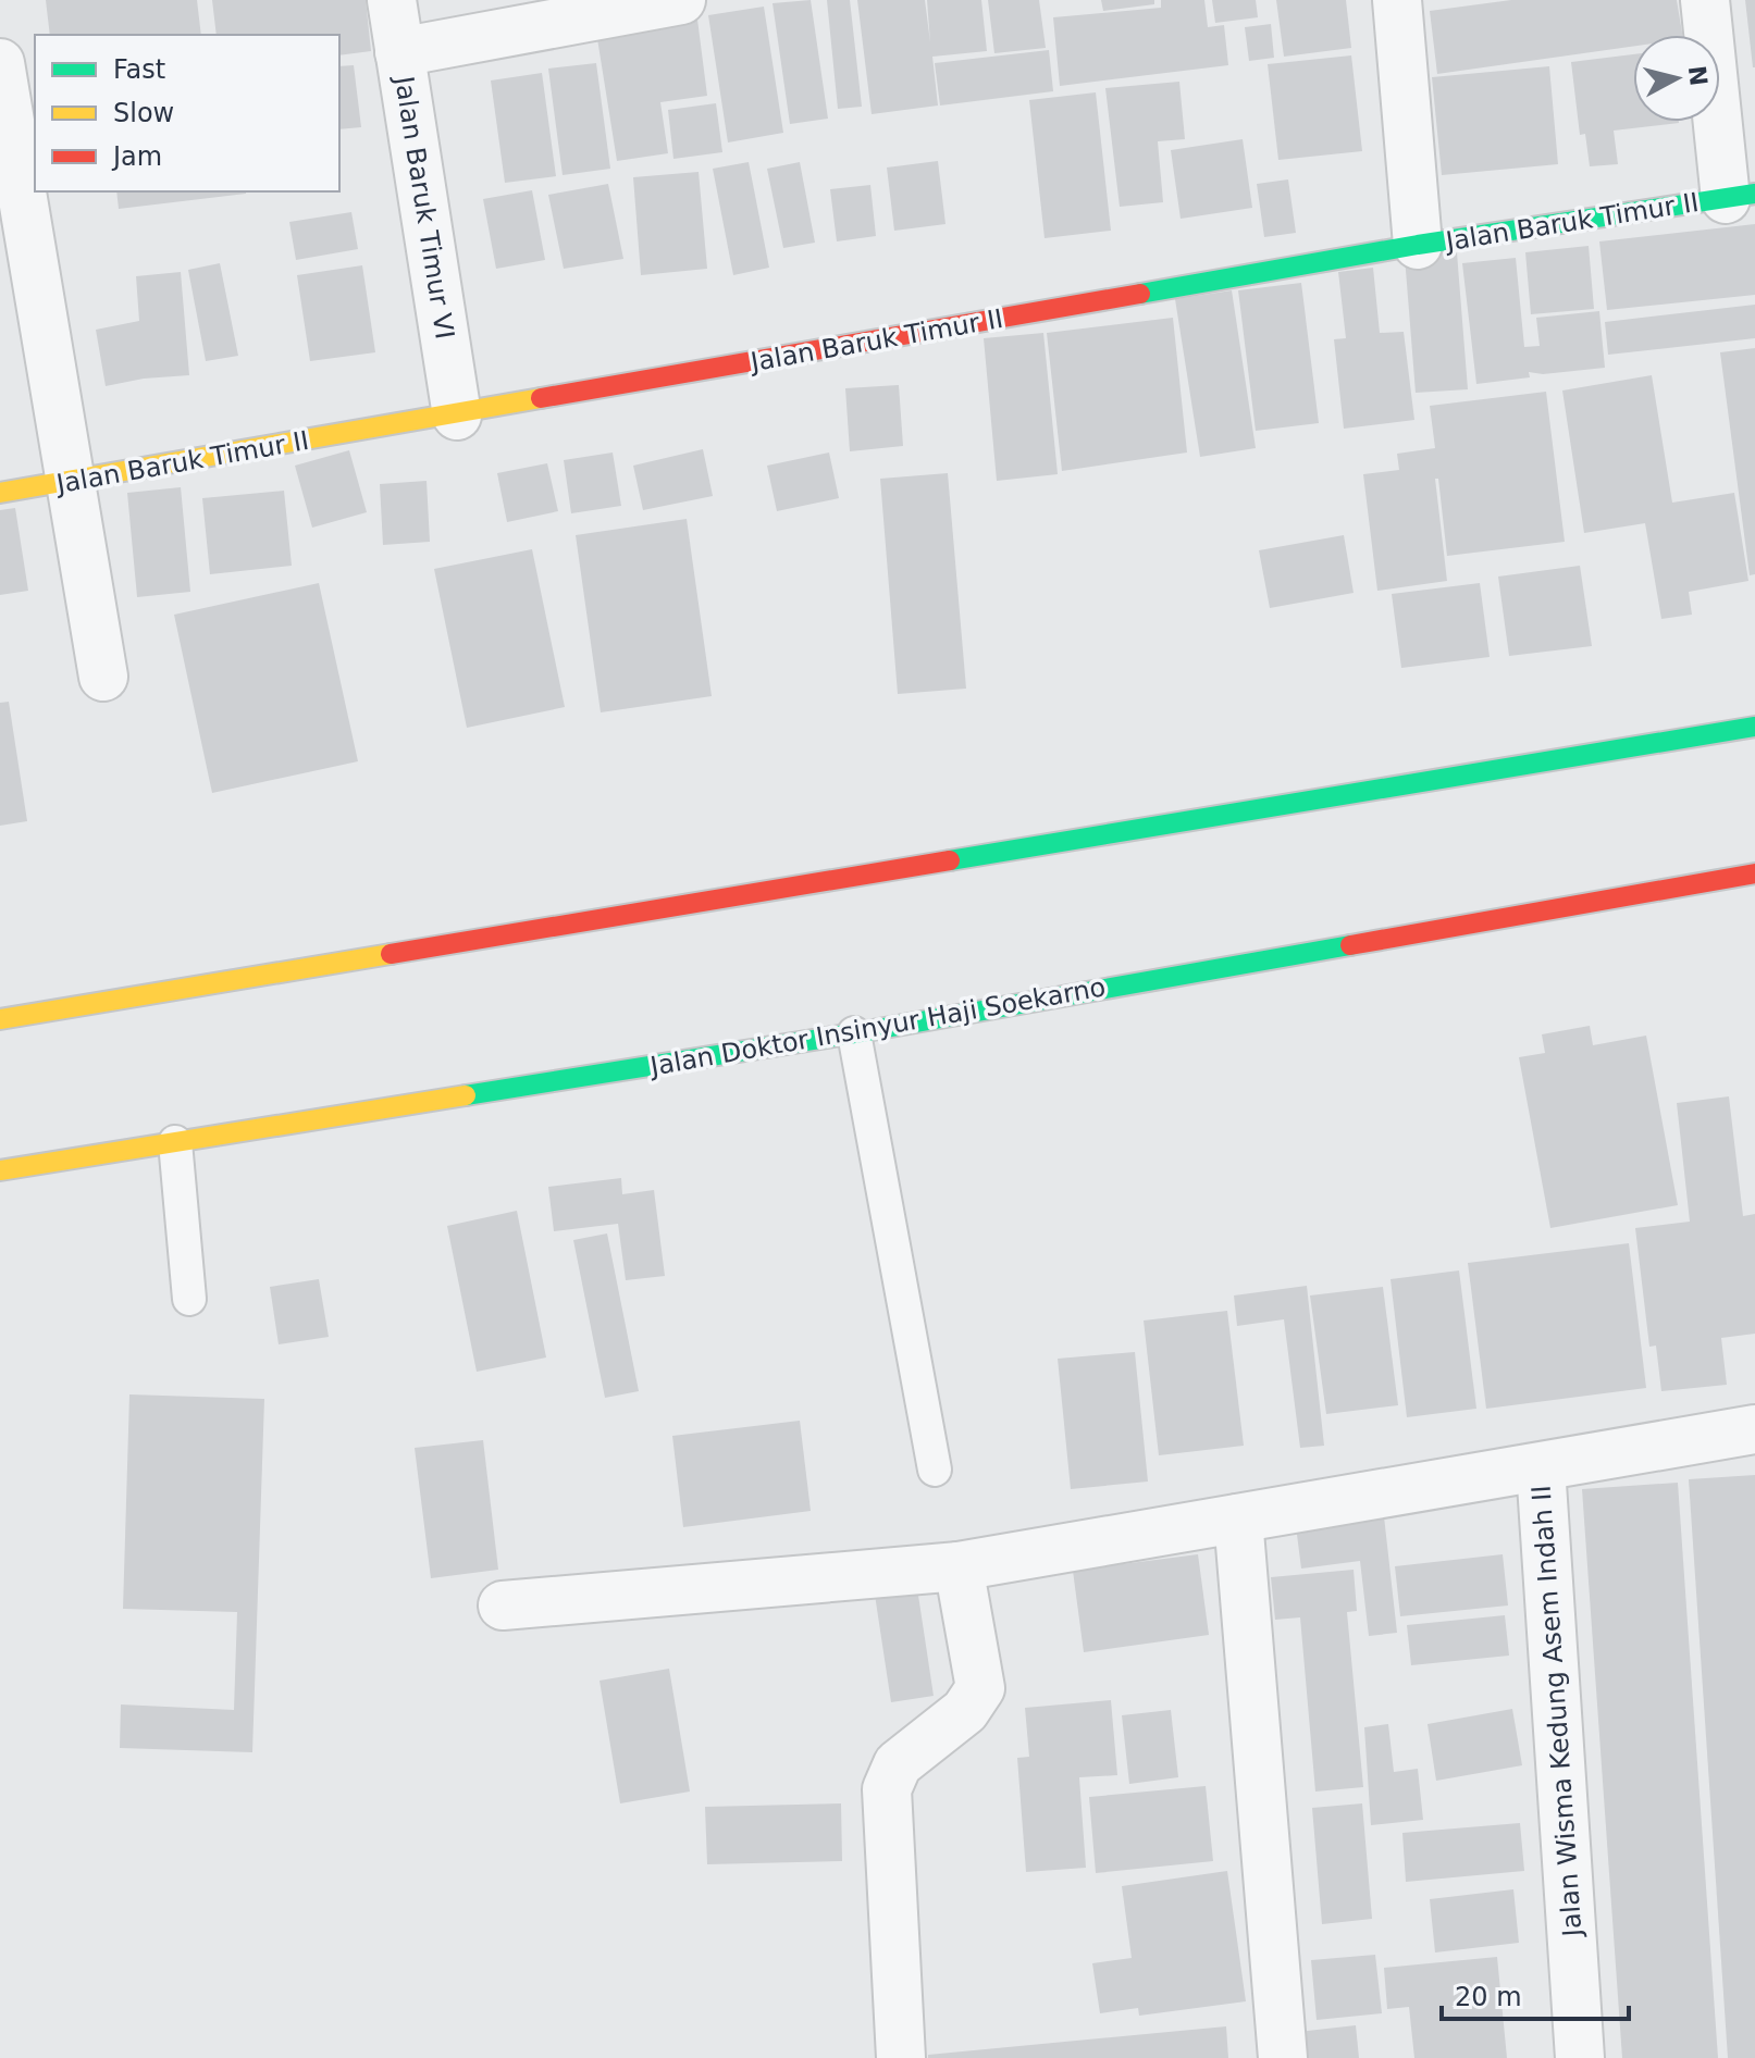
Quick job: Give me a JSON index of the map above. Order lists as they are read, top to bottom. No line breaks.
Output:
{"streets":{"main road":["Jalan Baruk Timur II","Jalan Doktor Insinyur Haji Soekarno"],"street":["Jalan Baruk Timur VI","Jalan Wisma Kedung Asem Indah II"]},"crossings":[["Jalan Baruk Timur VI","Jalan Baruk Timur II"]],"legend":["Fast","Slow","Jam"],"scale_bar":"20 m","north":"right"}
